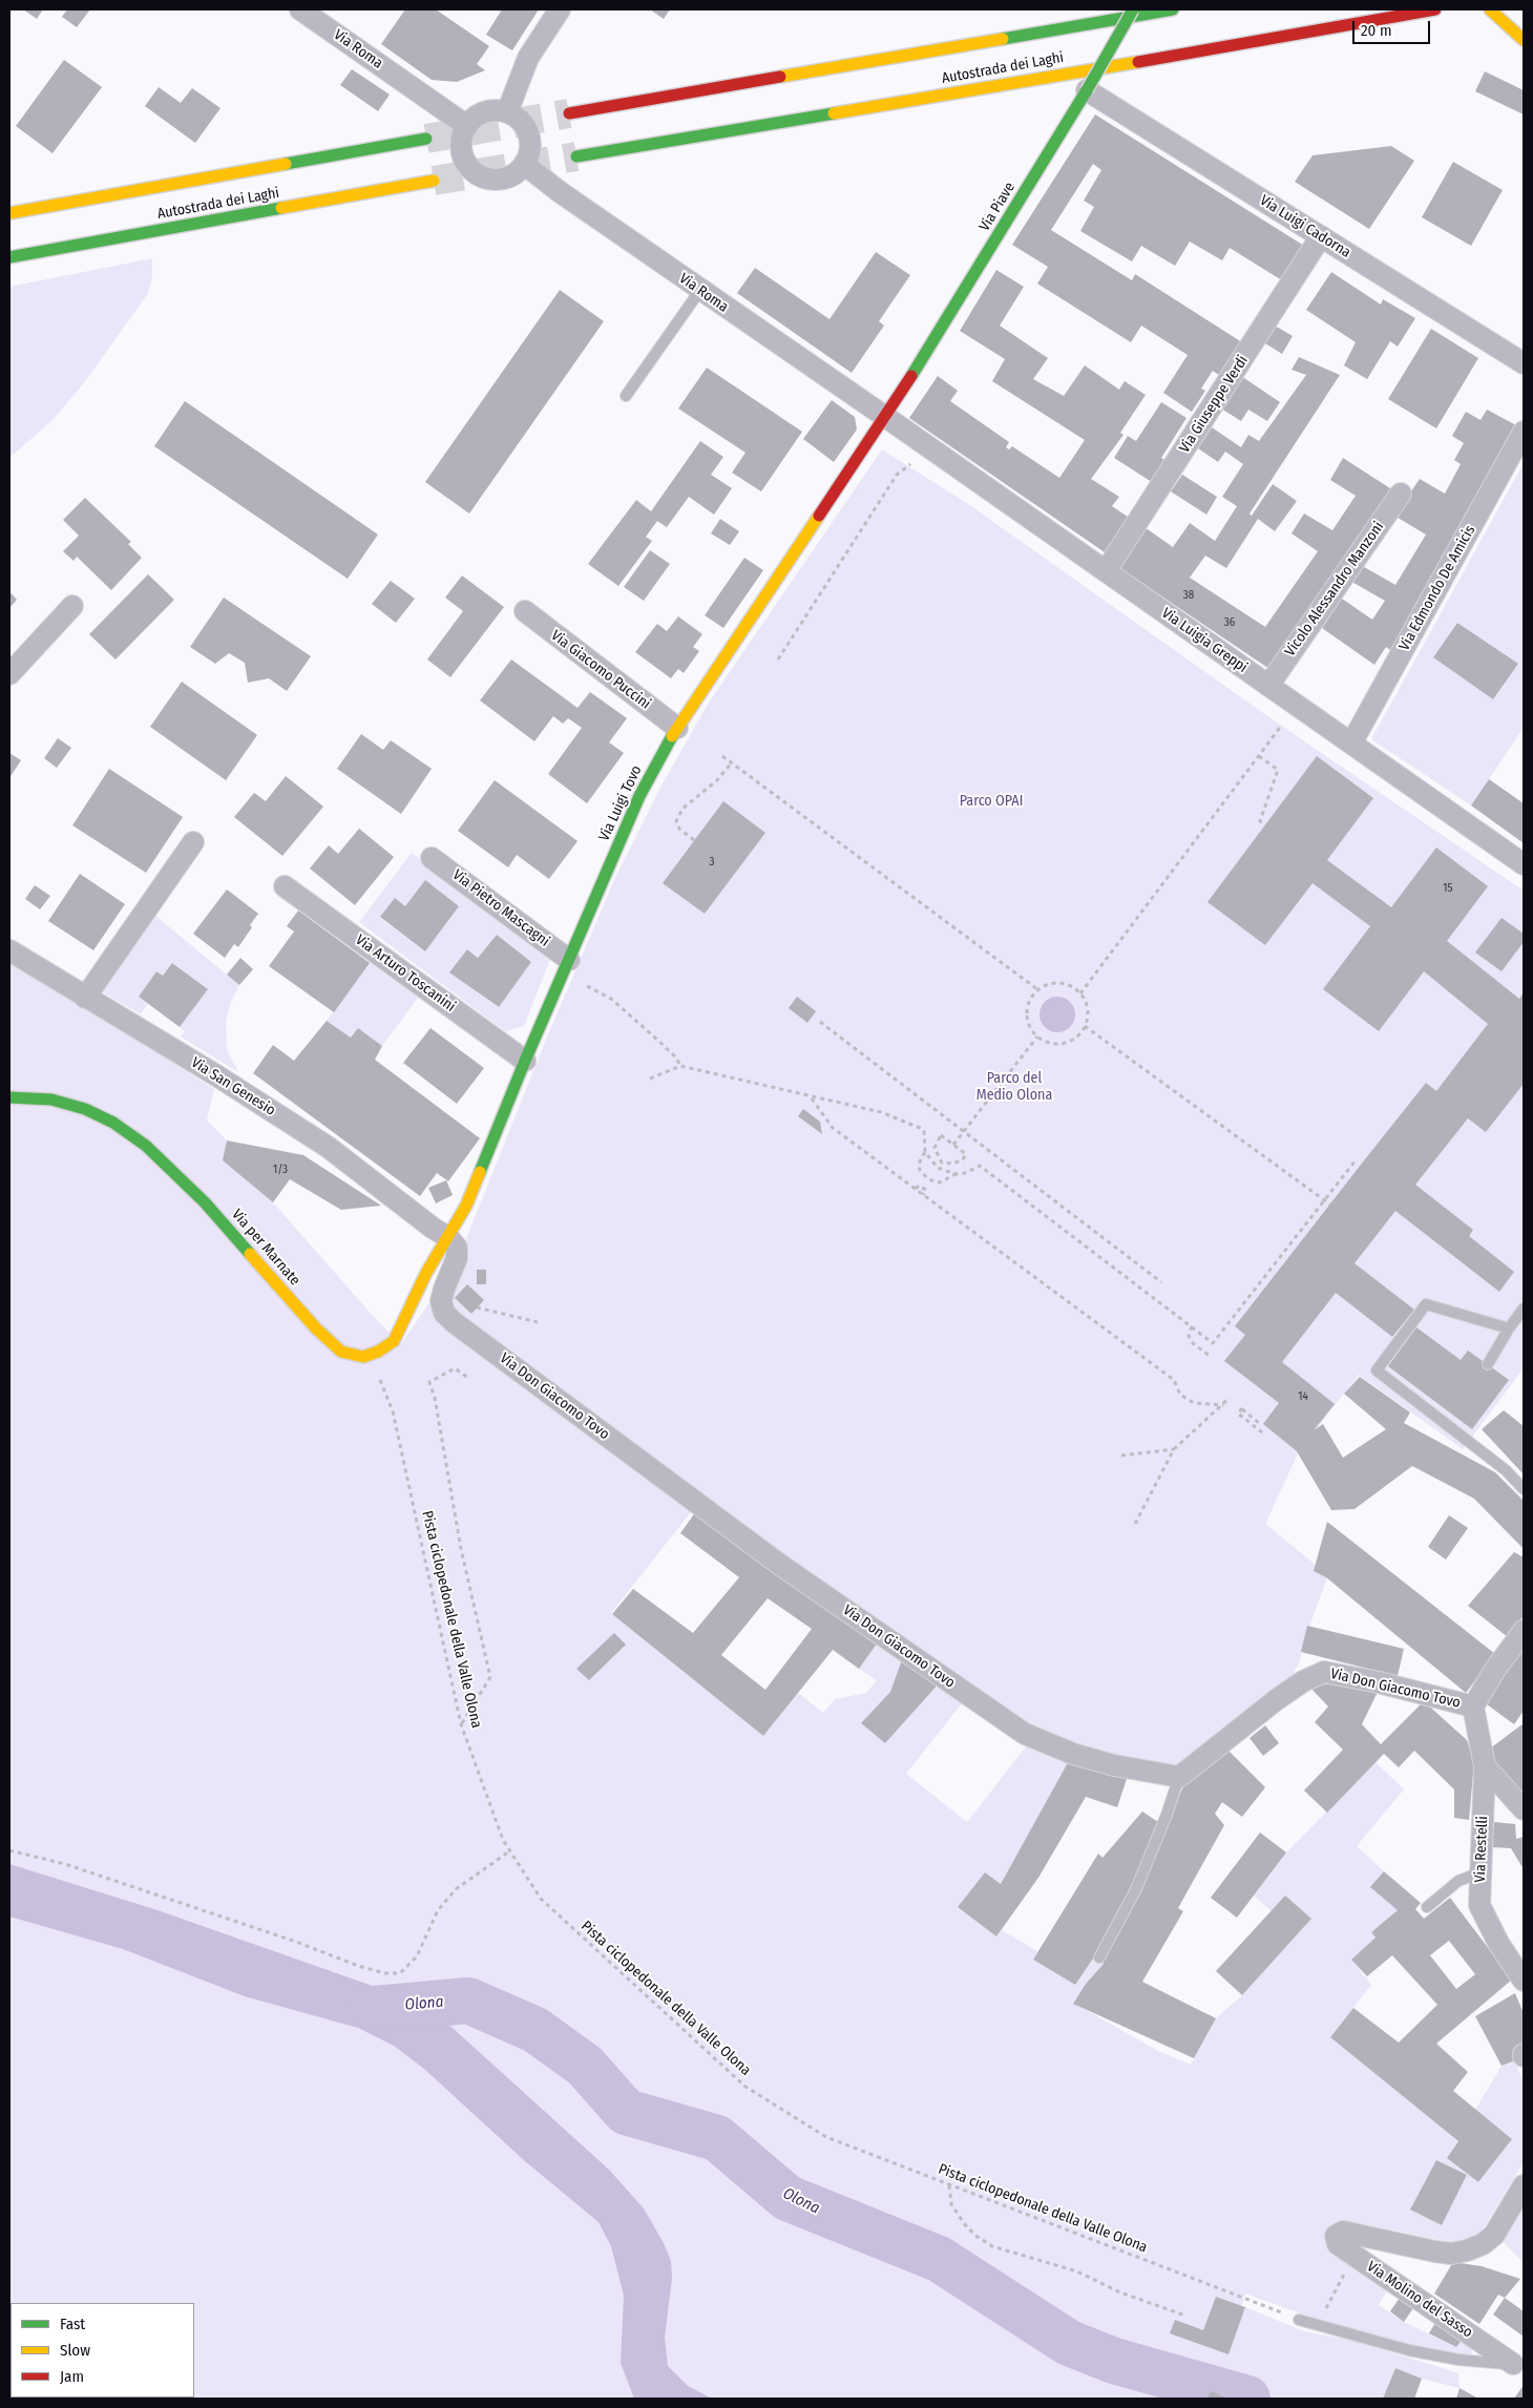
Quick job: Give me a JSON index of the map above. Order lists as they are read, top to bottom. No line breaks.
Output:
{"streets":{"main road":["Autostrada dei Laghi","Via Piave","Via Luigi Tovo","Via per Marnate"],"street":["Via Roma","Via Luigi Cadorna","Via Giuseppe Verdi","Via Edmondo De Amicis","Vicolo Alessandro Manzoni","Via Luigia Greppi","Via Giacomo Puccini","Via Pietro Mascagni","Via Arturo Toscanini","Via San Genesio","Via Don Giacomo Tovo","Via Restelli","Via Molino del Sasso"],"path":["Pista ciclopedonale della Valle Olona"]},"crossings":[["Via Roma","Via Piave"],["Via Roma","Via Luigia Greppi"],["Via Roma","Via Luigi Tovo"],["Via Piave","Via Luigi Cadorna"],["Via Piave","Via Luigia Greppi"],["Via Piave","Via Luigi Tovo"],["Via Luigi Cadorna","Via Giuseppe Verdi"],["Via Giuseppe Verdi","Via Luigia Greppi"],["Via Edmondo De Amicis","Via Luigia Greppi"],["Vicolo Alessandro Manzoni","Via Luigia Greppi"],["Via Luigia Greppi","Via Luigi Tovo"],["Via Giacomo Puccini","Via Luigi Tovo"],["Via Luigi Tovo","Via Pietro Mascagni"],["Via Luigi Tovo","Via Arturo Toscanini"],["Via Luigi Tovo","Via San Genesio"],["Via Luigi Tovo","Via per Marnate"],["Via Luigi Tovo","Via Don Giacomo Tovo"],["Via San Genesio","Via per Marnate"],["Via San Genesio","Via Don Giacomo Tovo"],["Via per Marnate","Via Don Giacomo Tovo"],["Via Don Giacomo Tovo","Via Restelli"],["Pista ciclopedonale della Valle Olona","Via Molino del Sasso"]],"water":["Olona"],"parks":["Parco OPAI","Parco del Medio Olona"],"house_numbers":["38","36","3","15","1/3","14"],"legend":["Fast","Slow","Jam"],"scale_bar":"20 m"}
